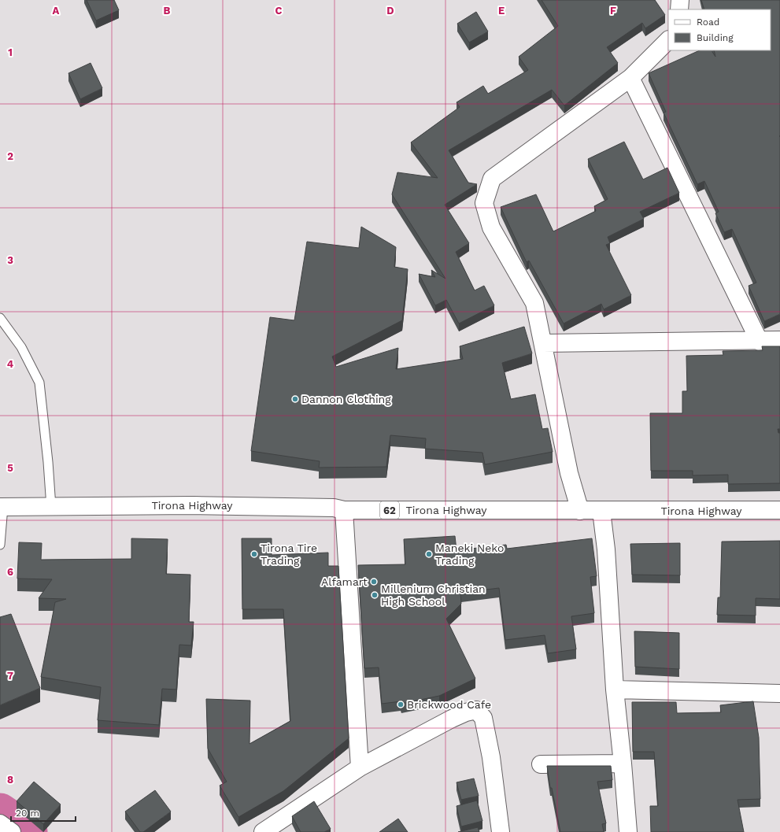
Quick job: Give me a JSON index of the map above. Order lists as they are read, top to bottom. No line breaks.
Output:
{"streets":{"street":["Tirona Highway","62"]},"places":["Dannon Clothing","Tirona Tire Trading","Maneki Neko Trading","Alfamart","Millenium Christian High School","Brickwood Cafe"],"legend":["Road","Building"],"scale_bar":"20 m","grid":{"columns":["A","B","C","D","E","F"],"rows":["1","2","3","4","5","6","7","8"]}}
